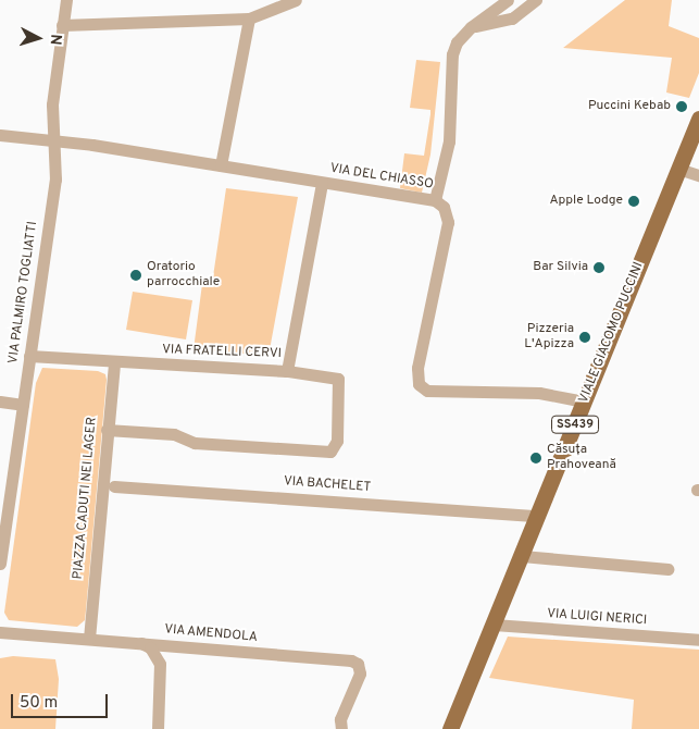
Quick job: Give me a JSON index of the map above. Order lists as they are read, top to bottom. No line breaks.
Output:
{"streets":{"main road":["VIALE GIACOMO PUCCINI","SS439"],"street":["VIA DEL CHIASSO","VIA PALMIRO TOGLIATTI","VIA FRATELLI CERVI","VIA BACHELET","PIAZZA CADUTI NEI LAGER","VIA LUIGI NERICI","VIA AMENDOLA"]},"crossings":[["VIA DEL CHIASSO","VIA PALMIRO TOGLIATTI"],["VIA DEL CHIASSO","VIALE GIACOMO PUCCINI"],["VIA DEL CHIASSO","VIA FRATELLI CERVI"],["VIA PALMIRO TOGLIATTI","VIA FRATELLI CERVI"],["VIALE GIACOMO PUCCINI","VIA BACHELET"],["VIALE GIACOMO PUCCINI","VIA LUIGI NERICI"],["VIA FRATELLI CERVI","PIAZZA CADUTI NEI LAGER"],["PIAZZA CADUTI NEI LAGER","VIA AMENDOLA"]],"places":["Puccini Kebab","Apple Lodge","Bar Silvia","Oratorio parrocchiale","Pizzeria L'Apizza","Căsuța Prahoveană"],"scale_bar":"50 m","north":"right"}
